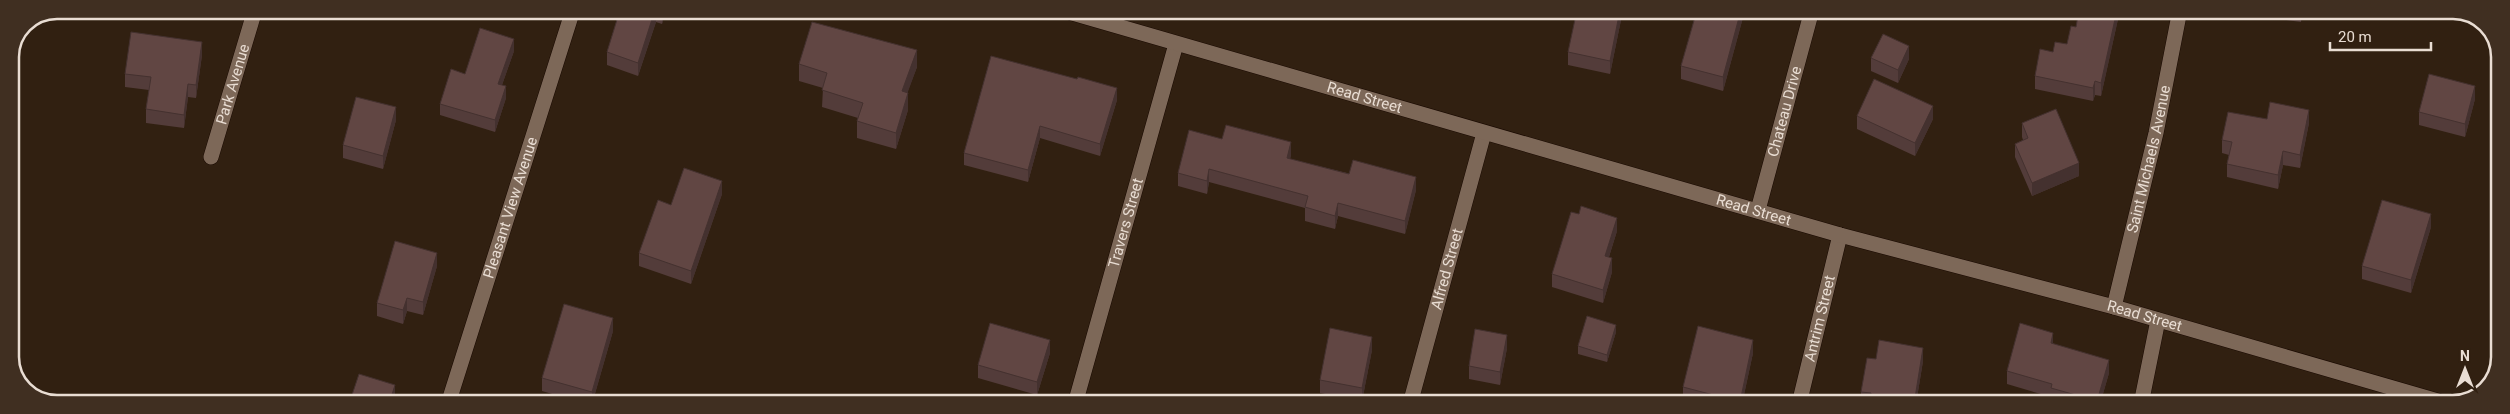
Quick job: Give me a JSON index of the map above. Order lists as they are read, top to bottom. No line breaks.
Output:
{"streets":{"street":["Park Avenue","Read Street","Chateau Drive","Saint Michaels Avenue","Pleasant View Avenue","Travers Street","Alfred Street","Antrim Street"]},"crossings":[["Read Street","Chateau Drive"],["Read Street","Saint Michaels Avenue"],["Read Street","Travers Street"],["Read Street","Alfred Street"],["Read Street","Antrim Street"]],"scale_bar":"20 m","north":"top"}
